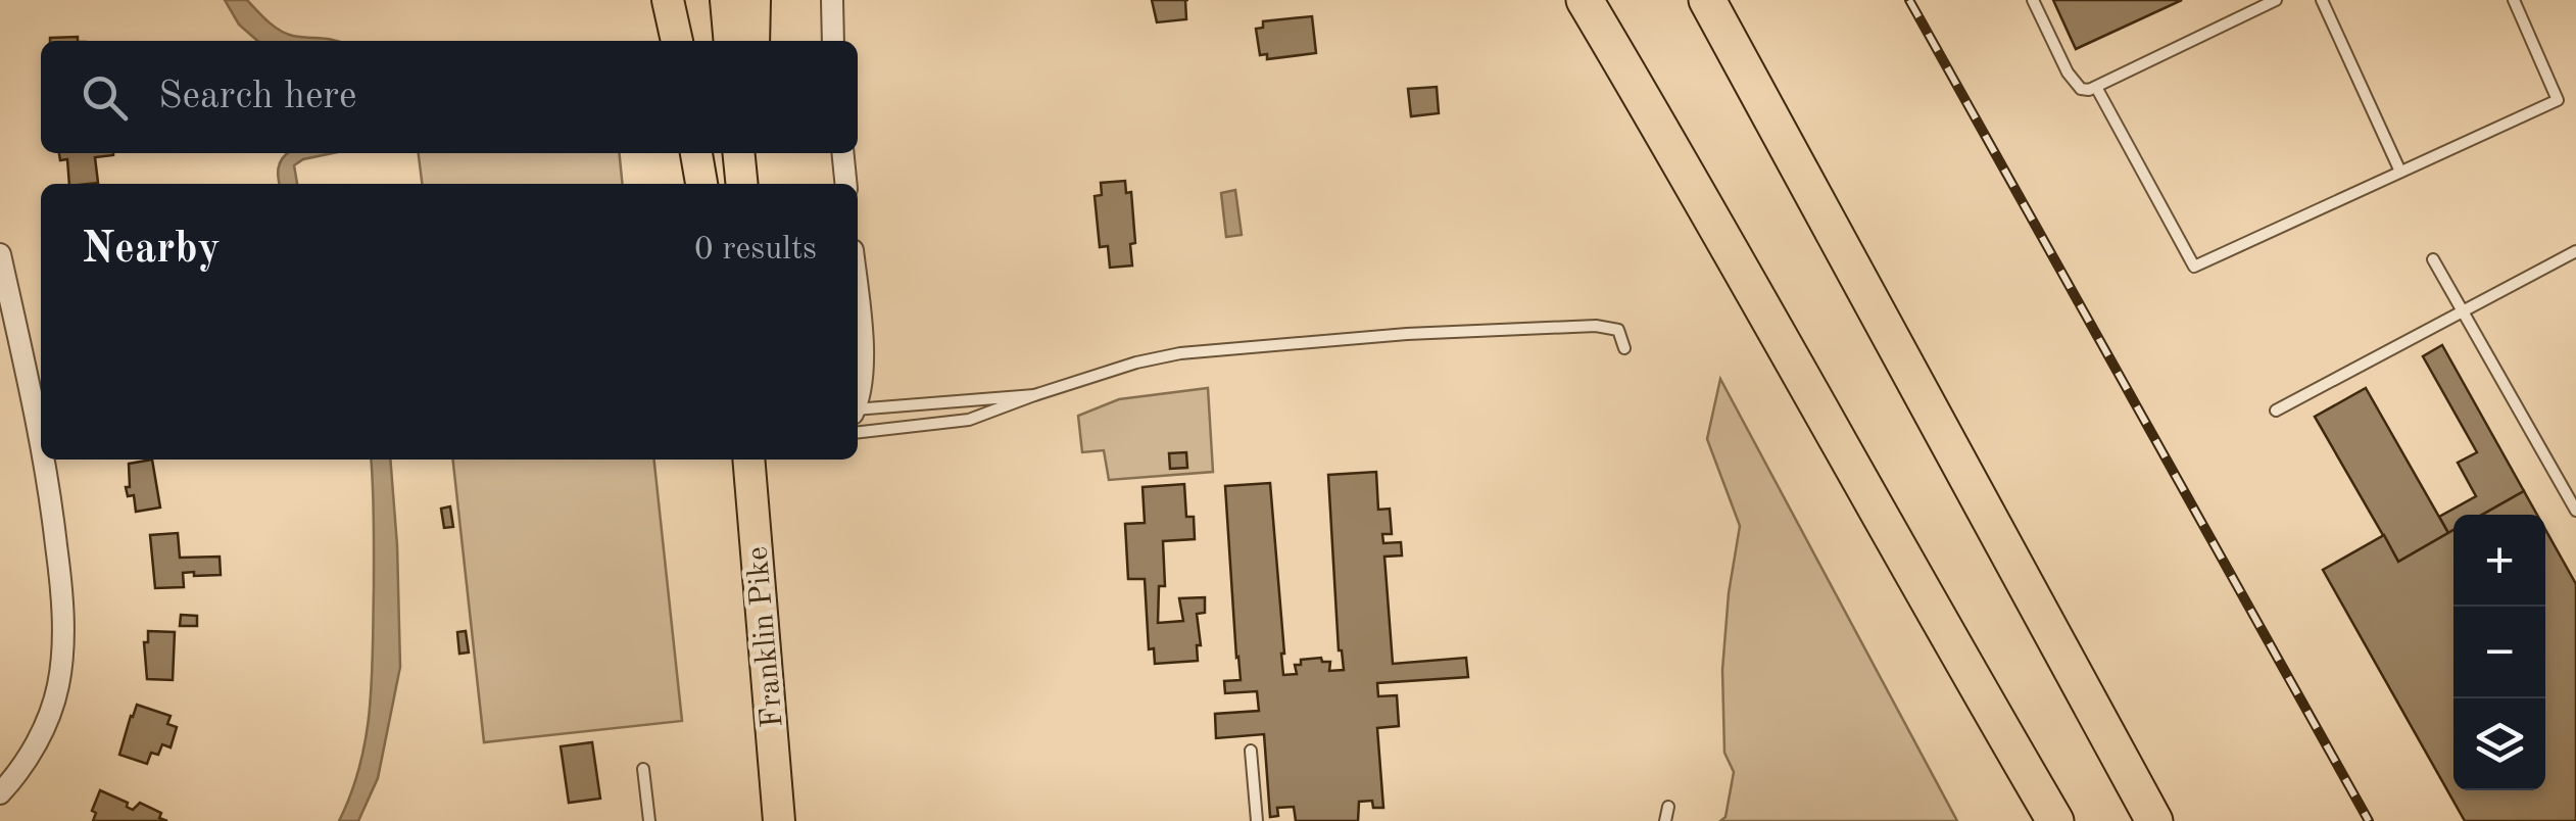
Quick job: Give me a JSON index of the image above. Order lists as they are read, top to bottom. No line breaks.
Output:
{"streets":{"main road":["Franklin Pike"]},"page":{"search":"Search here","heading":["Nearby","0 results"],"map_buttons":["+","−"]}}
